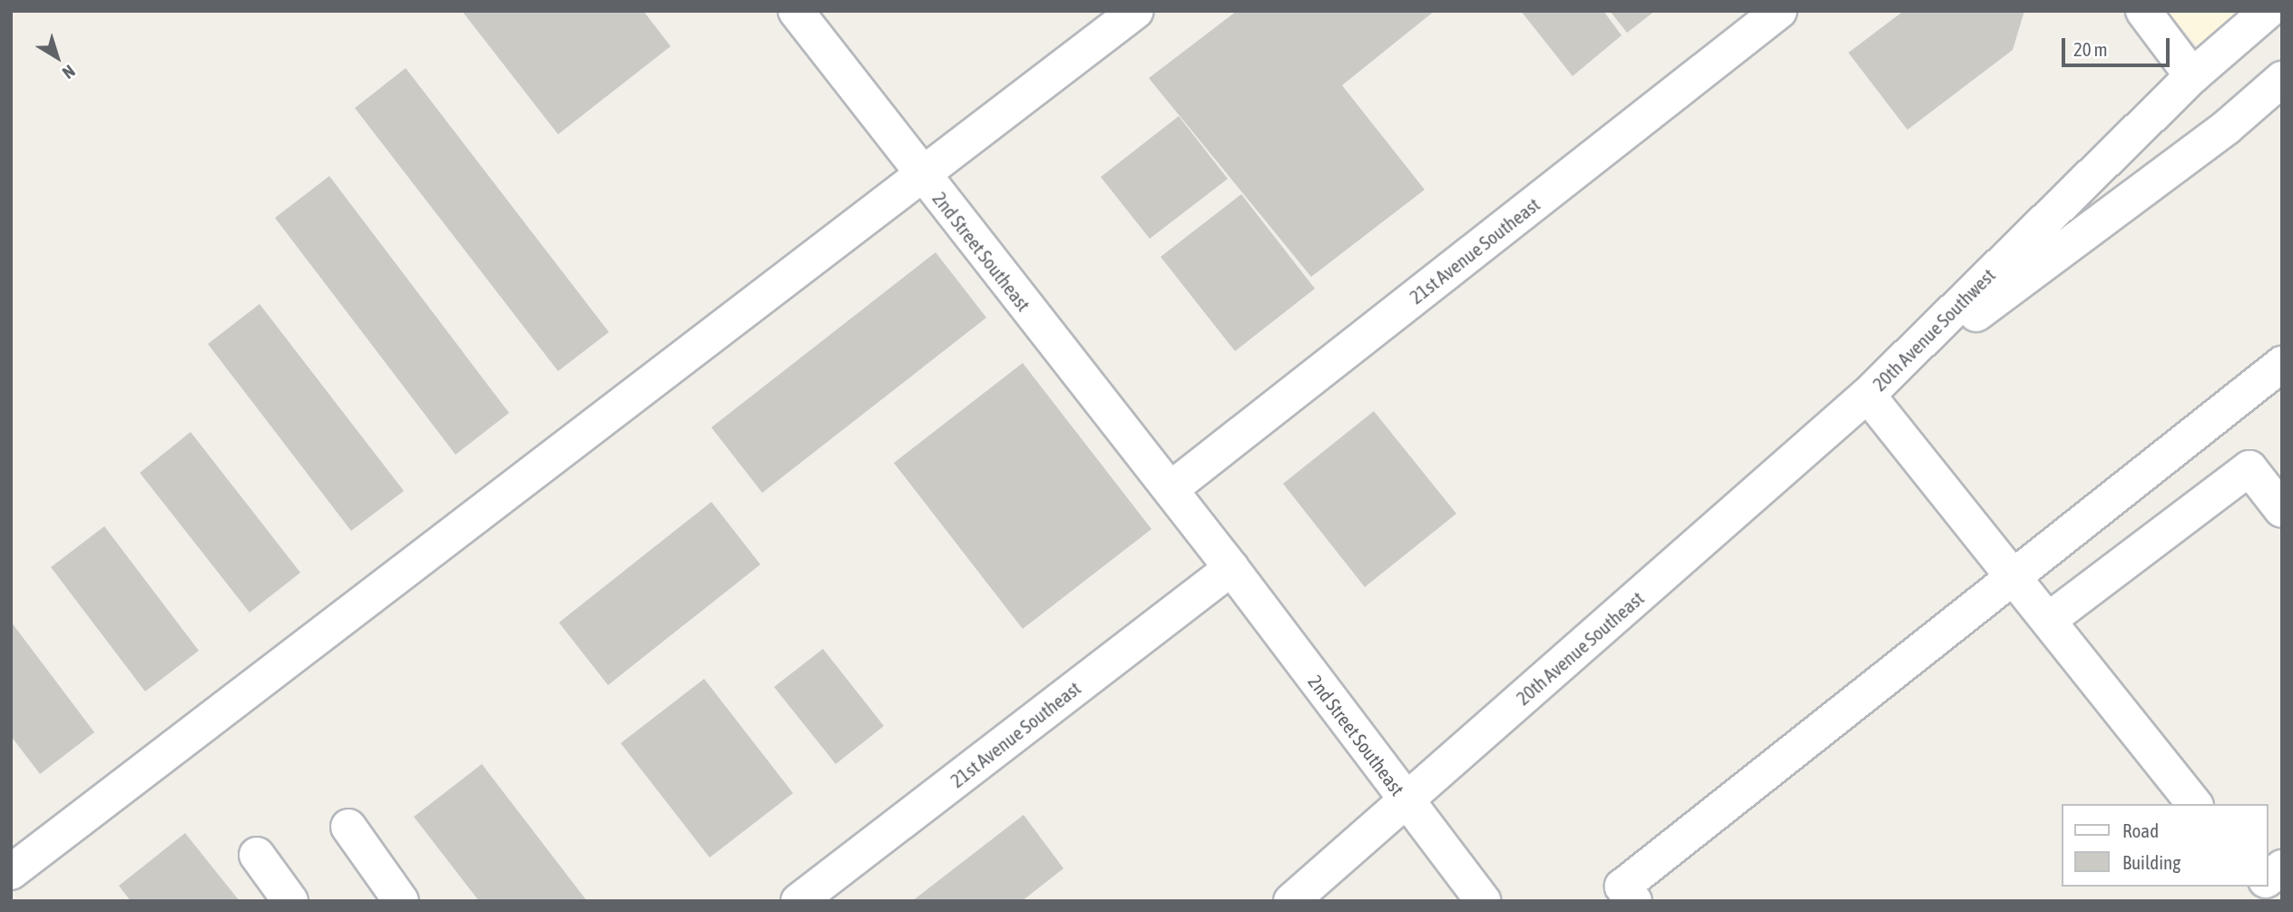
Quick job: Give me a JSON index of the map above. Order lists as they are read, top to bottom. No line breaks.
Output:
{"streets":{"street":["21st Avenue Southeast","2nd Street Southeast","20th Avenue Southwest","20th Avenue Southeast"]},"crossings":[["21st Avenue Southeast","2nd Street Southeast"],["2nd Street Southeast","20th Avenue Southeast"],["20th Avenue Southwest","20th Avenue Southeast"]],"legend":["Road","Building"],"scale_bar":"20 m","north":"bottom right"}
